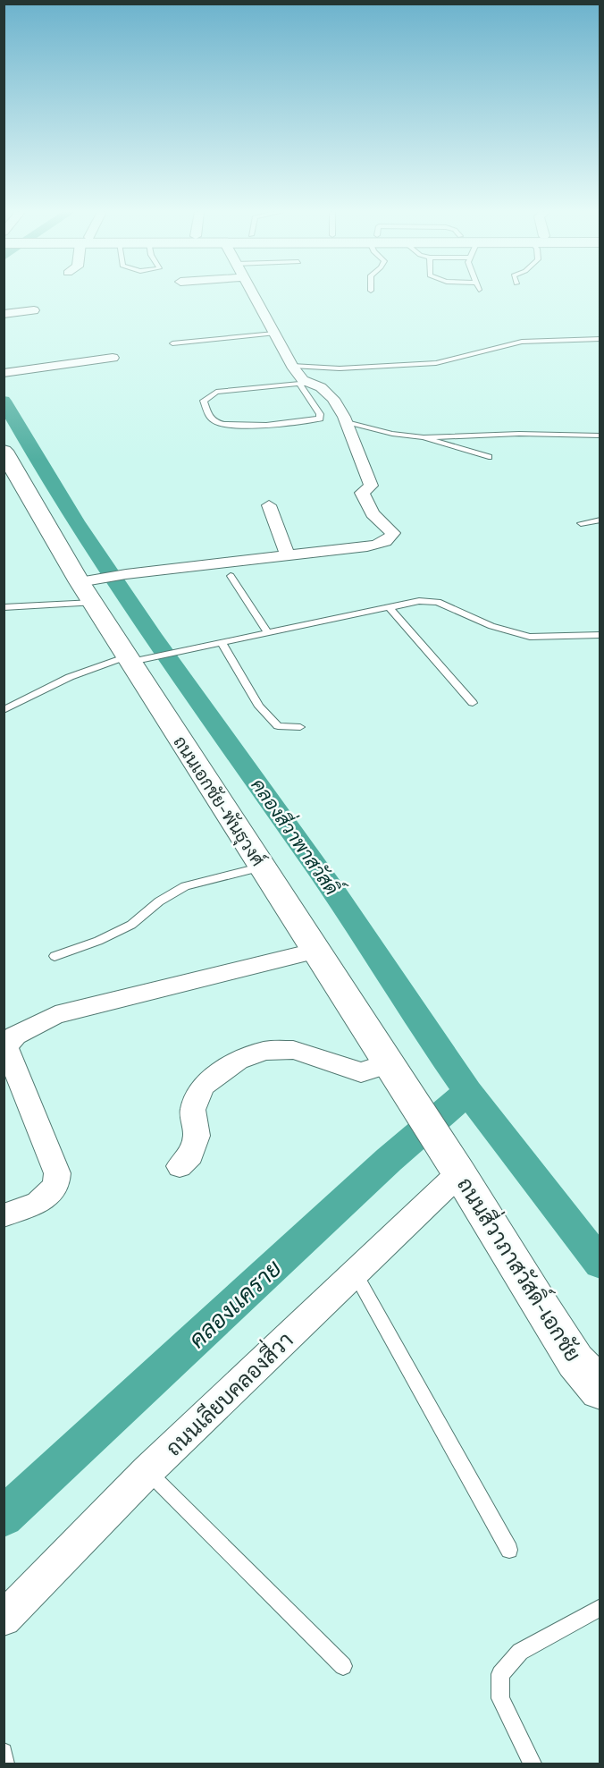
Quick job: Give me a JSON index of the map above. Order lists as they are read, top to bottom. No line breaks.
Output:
{"streets":{"main road":["ถนนเอกชัย-พันธุวงศ์","ถนนสี่วาภาสวัสดิ์-เอกชัย"],"street":["ถนนเลียบคลองสี่วา"]},"crossings":[["ถนนเอกชัย-พันธุวงศ์","ถนนสี่วาภาสวัสดิ์-เอกชัย"],["ถนนเอกชัย-พันธุวงศ์","ถนนเลียบคลองสี่วา"],["ถนนสี่วาภาสวัสดิ์-เอกชัย","ถนนเลียบคลองสี่วา"]],"water":["คลองสี่วาพาสวัสดิ์","คลองเเคราย"]}
